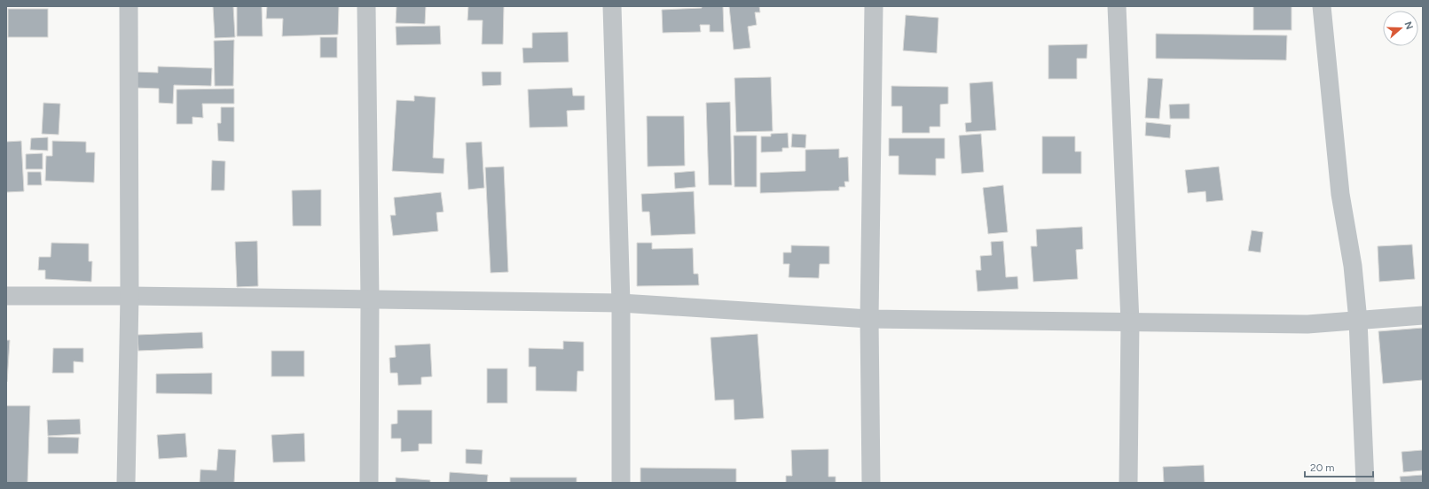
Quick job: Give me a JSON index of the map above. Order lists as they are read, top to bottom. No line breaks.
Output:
{"scale_bar":"20 m","north":"right"}
